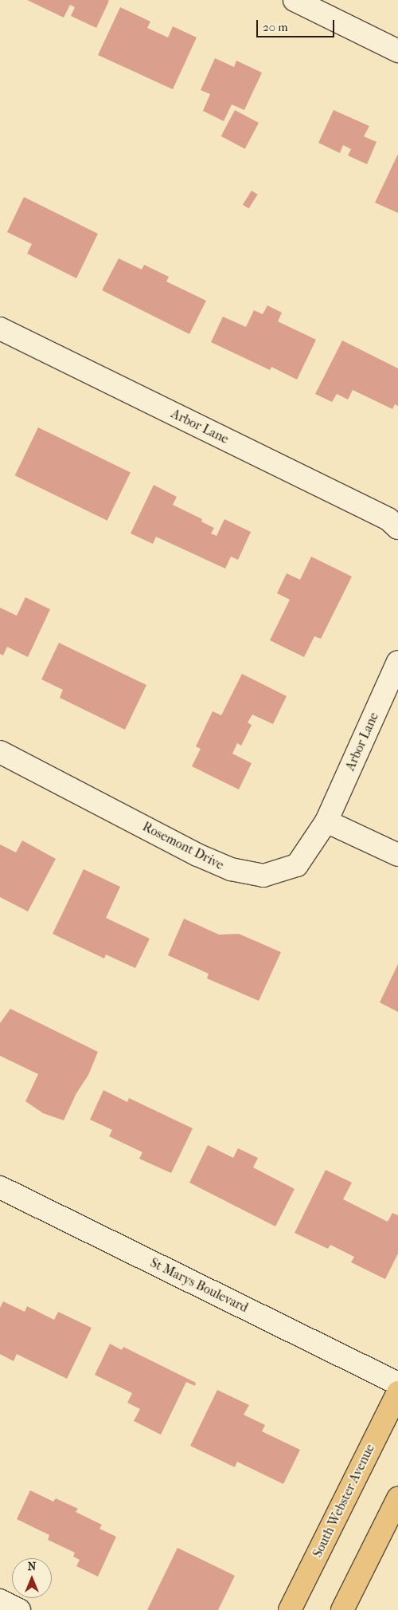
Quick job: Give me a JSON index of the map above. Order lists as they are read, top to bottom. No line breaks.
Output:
{"streets":{"main road":["South Webster Avenue"],"street":["Arbor Lane","Rosemont Drive","St Marys Boulevard"]},"crossings":[["Arbor Lane","Rosemont Drive"]],"scale_bar":"20 m","north":"top"}
